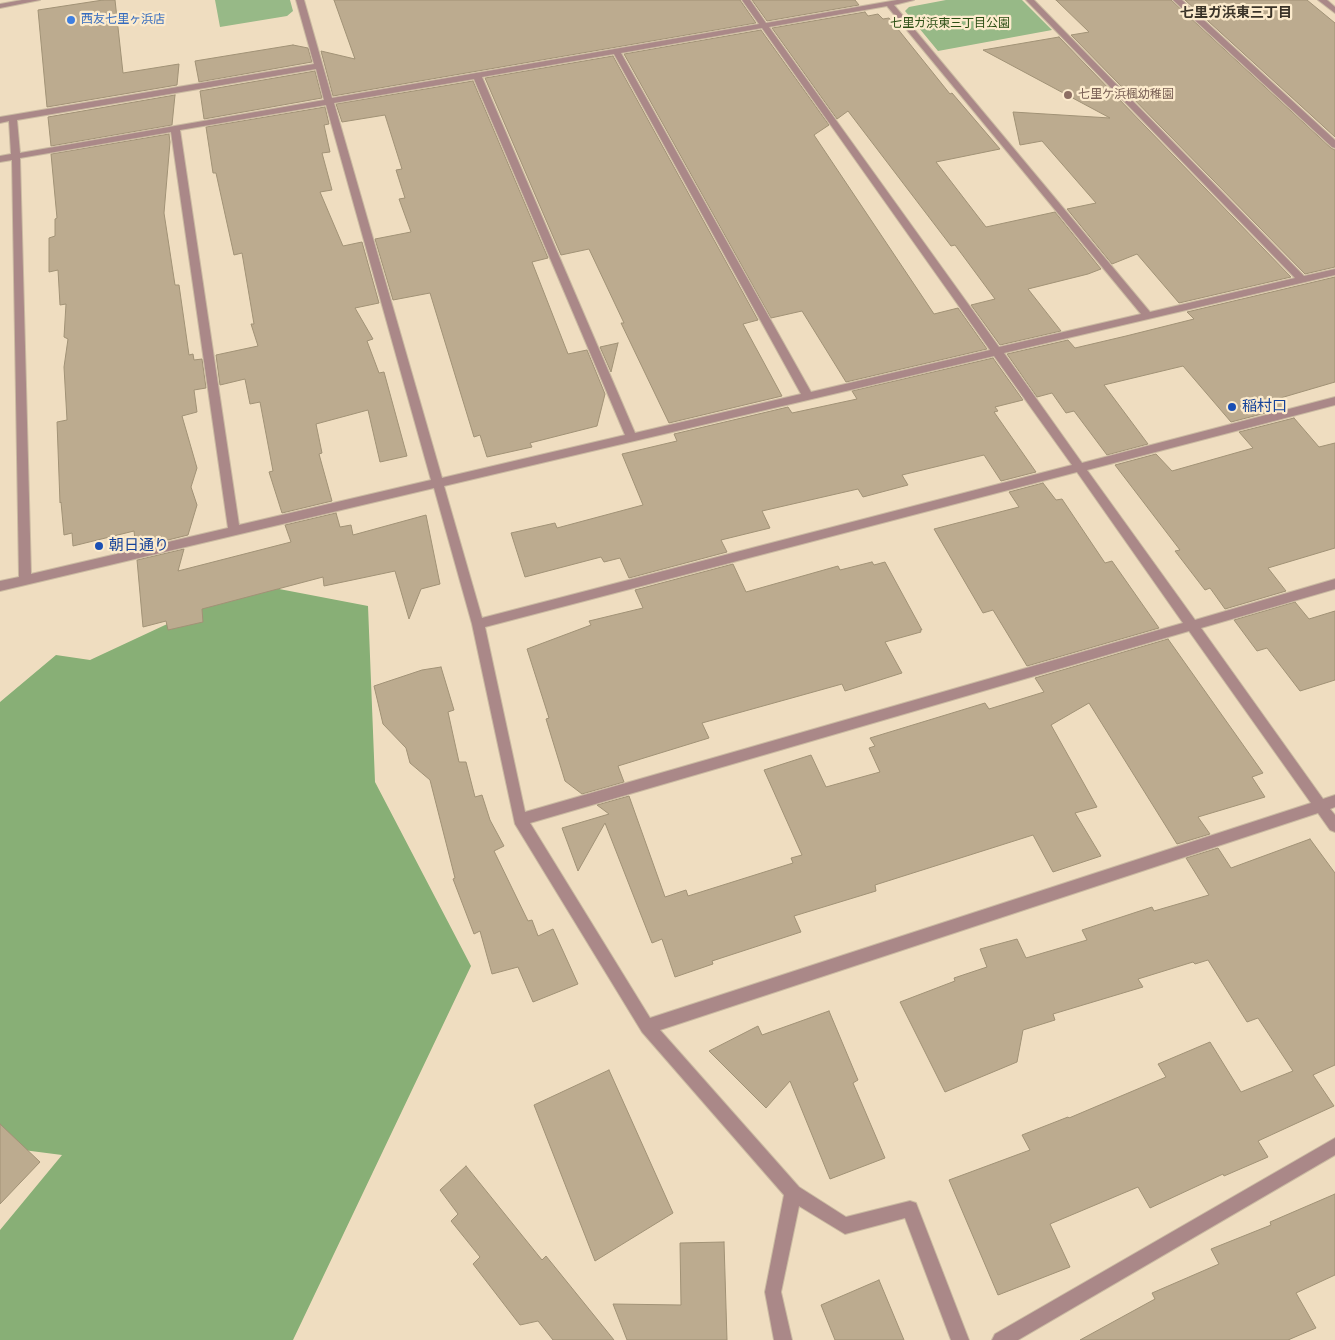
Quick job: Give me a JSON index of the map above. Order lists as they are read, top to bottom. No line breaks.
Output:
{"districts":["七里ガ浜東三丁目"],"parks":["七里ガ浜東三丁目公園"],"places":["西友七里ヶ浜店","七里ケ浜楓幼稚園","稲村口","朝日通り"]}
